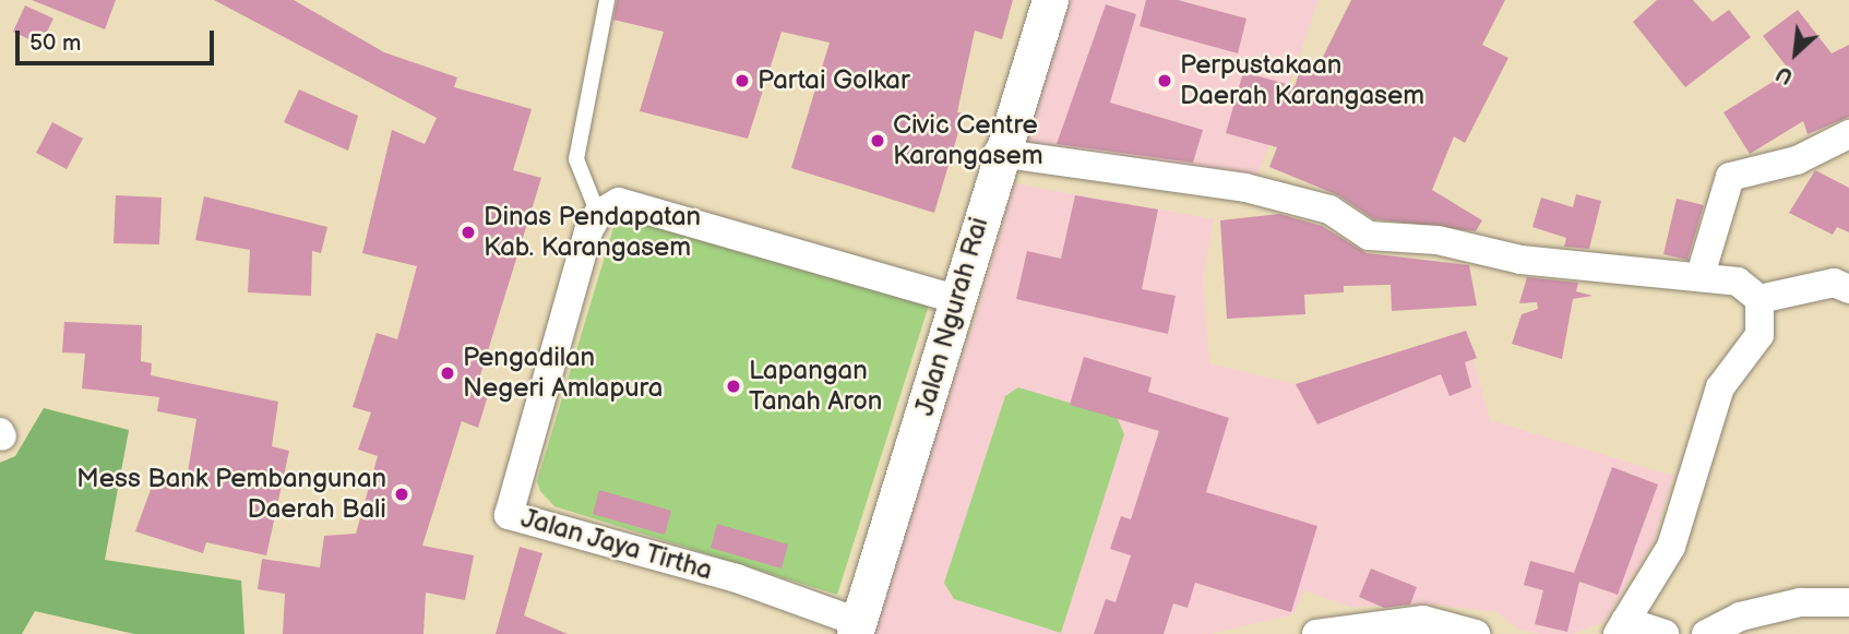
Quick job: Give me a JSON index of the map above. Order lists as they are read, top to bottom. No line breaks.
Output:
{"streets":{"street":["Jalan Ngurah Rai","Jalan Jaya Tirtha"]},"crossings":[["Jalan Ngurah Rai","Jalan Jaya Tirtha"]],"places":["Partai Golkar","Perpustakaan Daerah Karangasem","Civic Centre Karangasem","Dinas Pendapatan Kab. Karangasem","Pengadilan Negeri Amlapura","Lapangan Tanah Aron","Mess Bank Pembangunan Daerah Bali"],"scale_bar":"50 m","north":"bottom left"}
